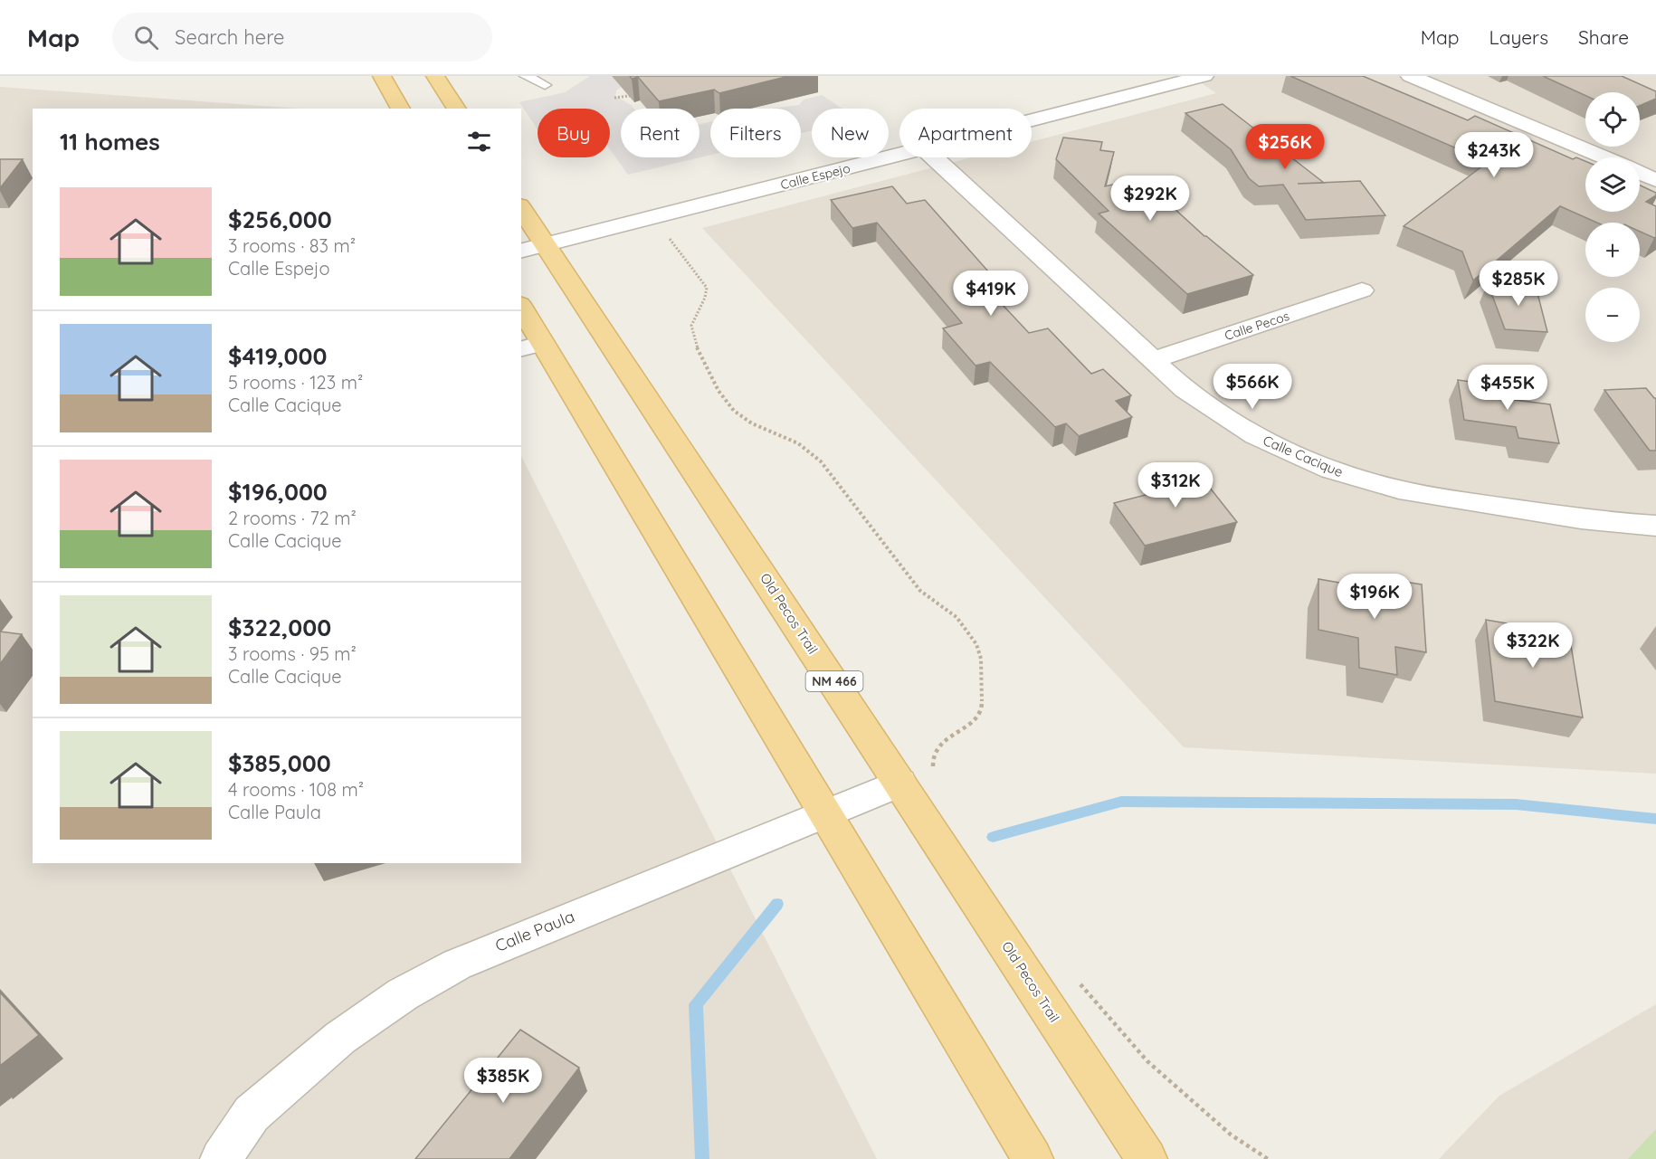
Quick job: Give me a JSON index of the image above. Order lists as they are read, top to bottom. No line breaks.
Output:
{"streets":{"main road":["Old Pecos Trail","NM 466"],"street":["Calle Espejo","Calle Pecos","Calle Cacique","Calle Paula"]},"crossings":[["Calle Espejo","Old Pecos Trail"],["Calle Pecos","Calle Cacique"],["Old Pecos Trail","Calle Paula"]],"page":{"header":"Map","search":"Search here","nav":["Map","Layers","Share"],"map_buttons":["+","−"],"chip":["Buy","Rent","Filters","New","Apartment"],"heading":"11 homes","price":["$256K","$243K","$292K","$285K","$419K","$566K","$455K","$312K","$196K","$322K","$385K"],"list":[{"name":"$256,000","note":"3 rooms · 83 m² · Calle Espejo"},{"name":"$419,000","note":"5 rooms · 123 m² · Calle Cacique"},{"name":"$196,000","note":"2 rooms · 72 m² · Calle Cacique"},{"name":"$322,000","note":"3 rooms · 95 m² · Calle Cacique"},{"name":"$385,000","note":"4 rooms · 108 m² · Calle Paula"}]}}
